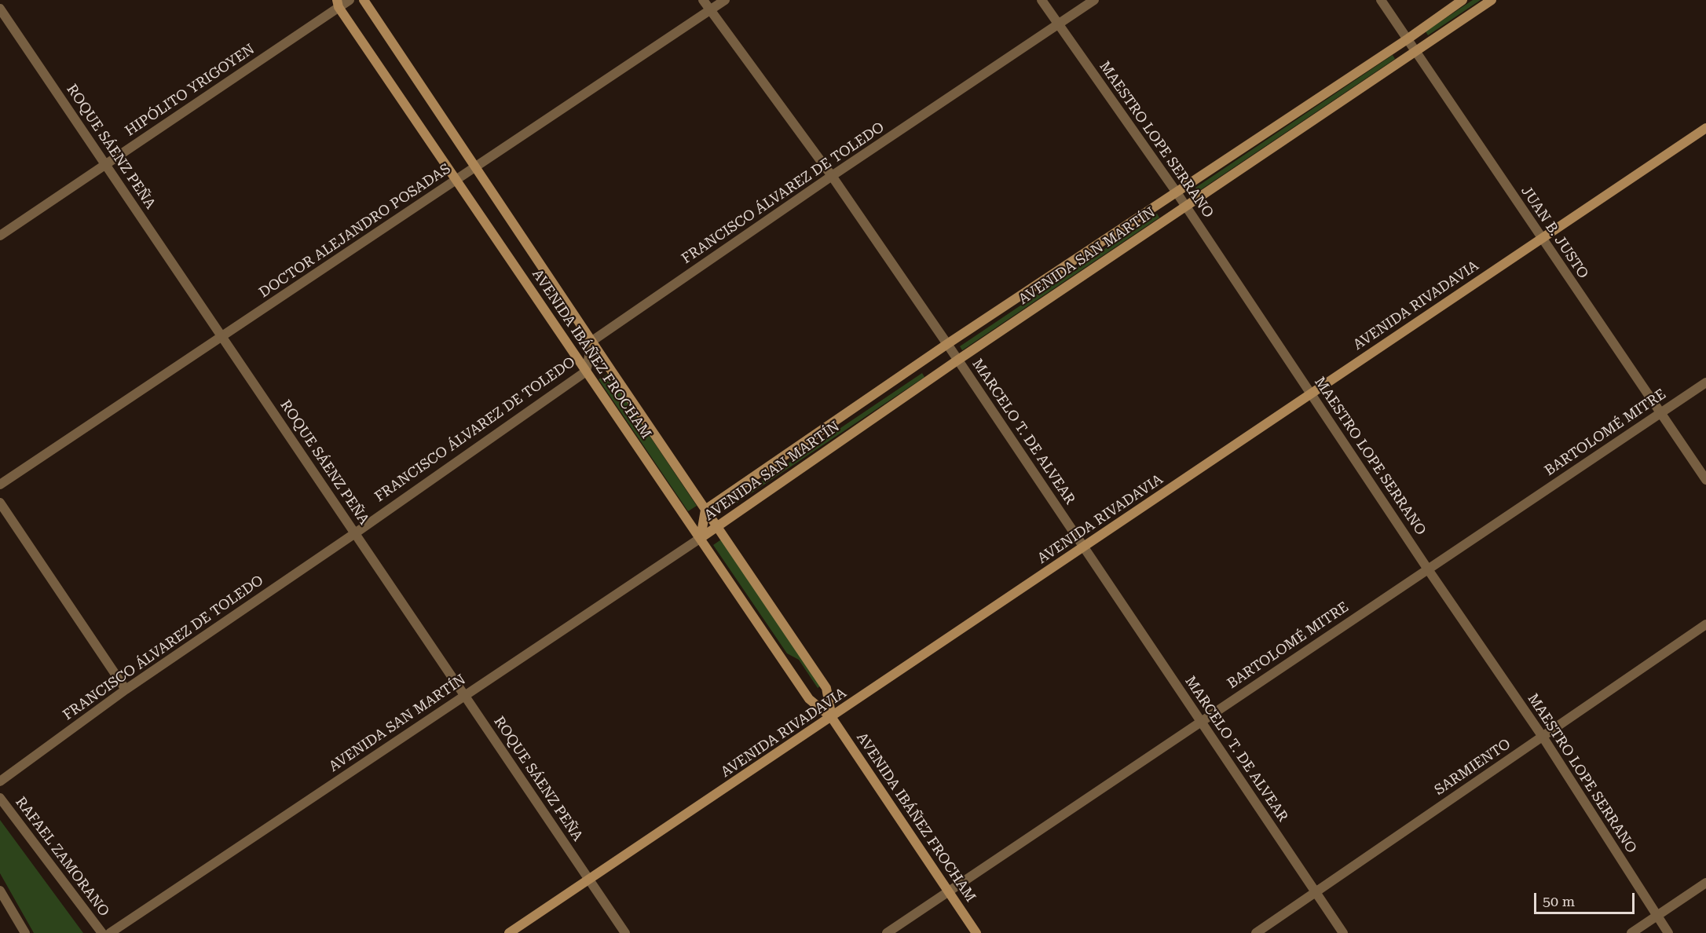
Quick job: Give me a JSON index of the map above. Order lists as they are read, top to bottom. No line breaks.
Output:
{"streets":{"main road":["AVENIDA SAN MARTÍN","AVENIDA RIVADAVIA","AVENIDA IBÁÑEZ FROCHAM"],"street":["HIPÓLITO YRIGOYEN","MAESTRO LOPE SERRANO","ROQUE SÁENZ PEÑA","FRANCISCO ÁLVAREZ DE TOLEDO","DOCTOR ALEJANDRO POSADAS","JUAN B. JUSTO","MARCELO T. DE ALVEAR","BARTOLOMÉ MITRE","SARMIENTO","RAFAEL ZAMORANO"]},"crossings":[["HIPÓLITO YRIGOYEN","ROQUE SÁENZ PEÑA"],["HIPÓLITO YRIGOYEN","AVENIDA IBÁÑEZ FROCHAM"],["MAESTRO LOPE SERRANO","FRANCISCO ÁLVAREZ DE TOLEDO"],["MAESTRO LOPE SERRANO","AVENIDA SAN MARTÍN"],["MAESTRO LOPE SERRANO","AVENIDA RIVADAVIA"],["MAESTRO LOPE SERRANO","BARTOLOMÉ MITRE"],["MAESTRO LOPE SERRANO","SARMIENTO"],["ROQUE SÁENZ PEÑA","FRANCISCO ÁLVAREZ DE TOLEDO"],["ROQUE SÁENZ PEÑA","DOCTOR ALEJANDRO POSADAS"],["ROQUE SÁENZ PEÑA","AVENIDA SAN MARTÍN"],["ROQUE SÁENZ PEÑA","AVENIDA RIVADAVIA"],["FRANCISCO ÁLVAREZ DE TOLEDO","AVENIDA IBÁÑEZ FROCHAM"],["FRANCISCO ÁLVAREZ DE TOLEDO","MARCELO T. DE ALVEAR"],["DOCTOR ALEJANDRO POSADAS","AVENIDA IBÁÑEZ FROCHAM"],["DOCTOR ALEJANDRO POSADAS","MARCELO T. DE ALVEAR"],["JUAN B. JUSTO","AVENIDA SAN MARTÍN"],["JUAN B. JUSTO","AVENIDA RIVADAVIA"],["JUAN B. JUSTO","BARTOLOMÉ MITRE"],["AVENIDA SAN MARTÍN","AVENIDA IBÁÑEZ FROCHAM"],["AVENIDA SAN MARTÍN","MARCELO T. DE ALVEAR"],["AVENIDA RIVADAVIA","AVENIDA IBÁÑEZ FROCHAM"],["AVENIDA RIVADAVIA","MARCELO T. DE ALVEAR"],["AVENIDA IBÁÑEZ FROCHAM","BARTOLOMÉ MITRE"],["MARCELO T. DE ALVEAR","BARTOLOMÉ MITRE"],["MARCELO T. DE ALVEAR","SARMIENTO"]],"scale_bar":"50 m"}
